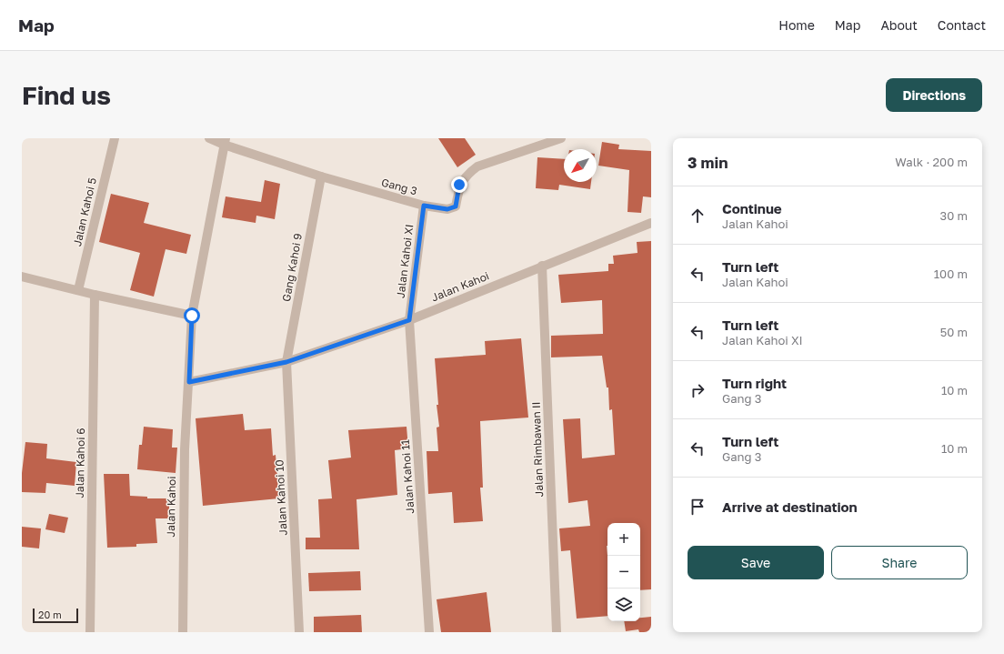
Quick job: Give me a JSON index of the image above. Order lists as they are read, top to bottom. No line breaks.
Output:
{"streets":{"street":["Gang 3","Jalan Kahoi 5","Jalan Kahoi XI","Gang Kahoi 9","Jalan Kahoi","Jalan Rimbawan II","Jalan Kahoi 6","Jalan Kahoi 11","Jalan Kahoi 10"]},"crossings":[["Gang 3","Jalan Kahoi XI"],["Gang 3","Gang Kahoi 9"],["Gang 3","Jalan Kahoi"],["Jalan Kahoi XI","Jalan Kahoi"],["Jalan Kahoi XI","Jalan Kahoi 11"],["Gang Kahoi 9","Jalan Kahoi"],["Gang Kahoi 9","Jalan Kahoi 10"],["Jalan Kahoi","Jalan Rimbawan II"],["Jalan Kahoi","Jalan Kahoi 11"],["Jalan Kahoi","Jalan Kahoi 10"]],"scale_bar":"20 m","north":"bottom left","page":{"header":"Map","nav":["Home","Map","About","Contact"],"buttons":["Directions",["Save","Share"]],"title":"Find us","heading":["3 min","Walk · 200 m"],"list":[["Continue","Jalan Kahoi","30 m"],["Turn left","Jalan Kahoi","100 m"],["Turn left","Jalan Kahoi XI","50 m"],["Turn right","Gang 3","10 m"],["Turn left","Gang 3","10 m"],"Arrive at destination"],"map_buttons":["+","−"],"scale":"20 m"}}
